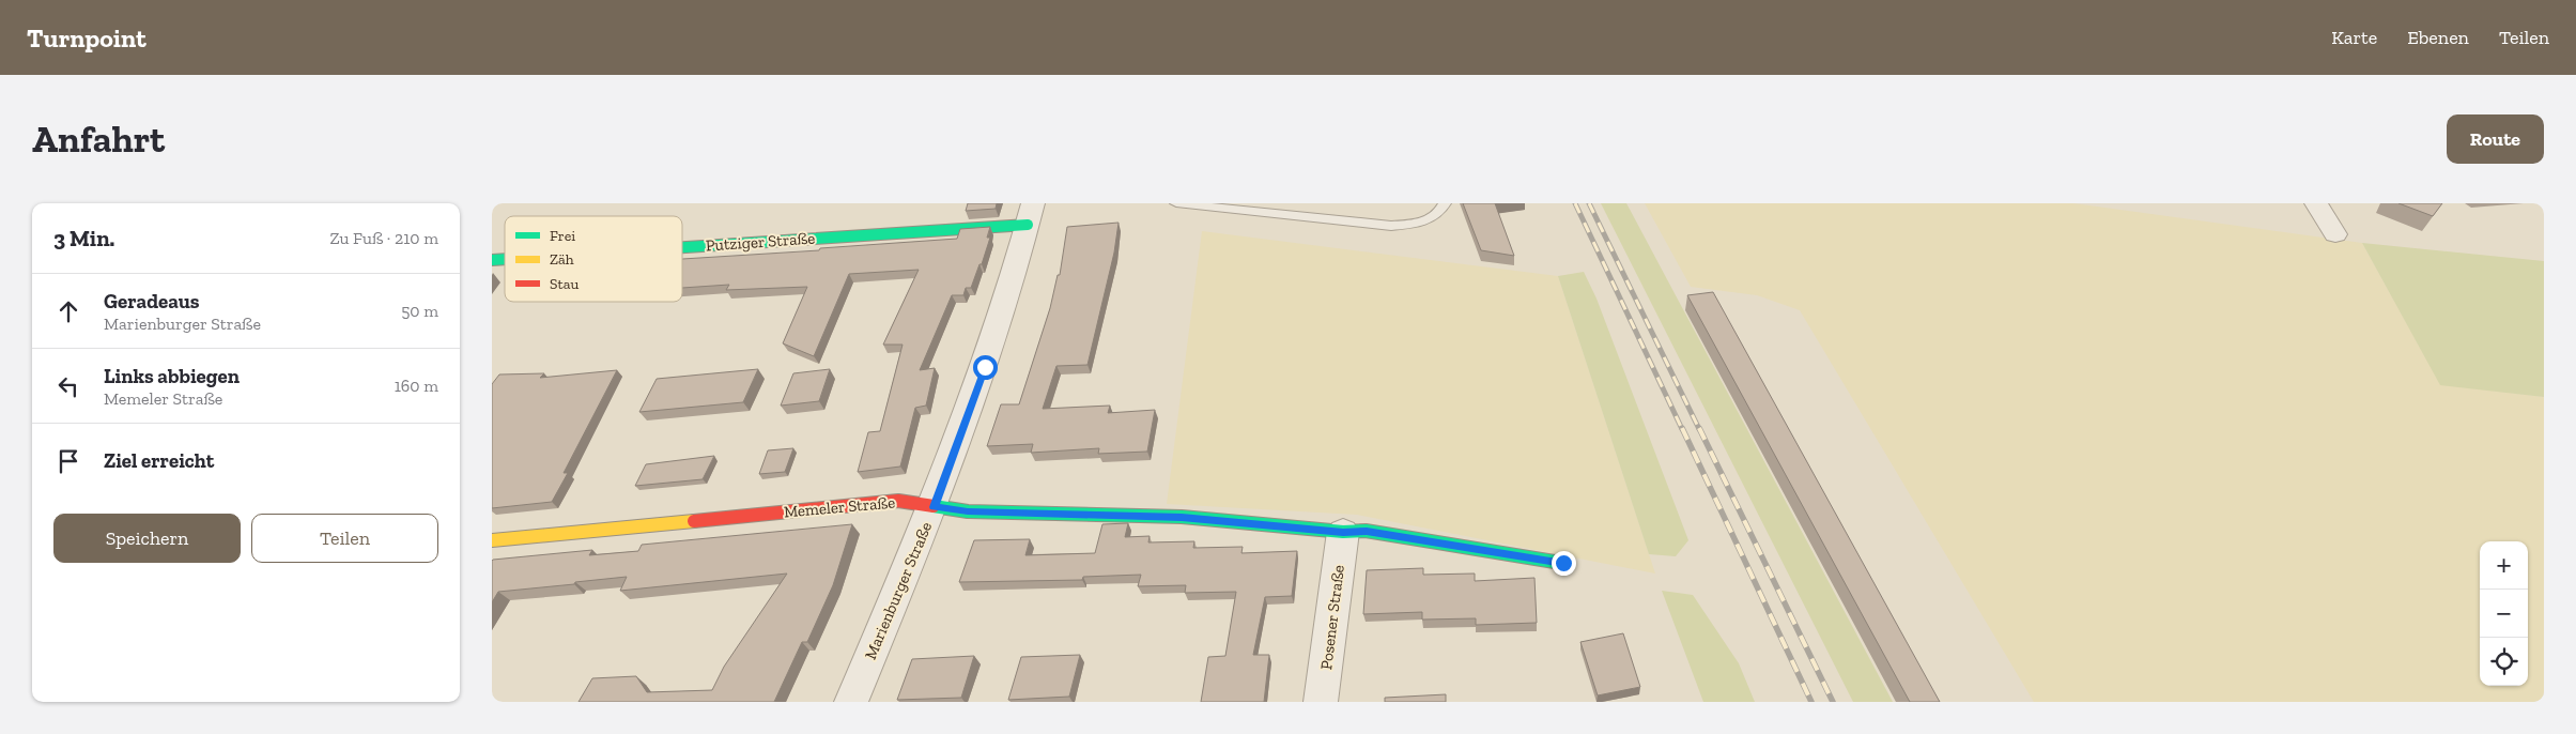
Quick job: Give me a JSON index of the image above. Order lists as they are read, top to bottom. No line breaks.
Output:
{"streets":{"street":["Putziger Straße","Memeler Straße","Marienburger Straße","Posener Straße"]},"crossings":[["Putziger Straße","Marienburger Straße"],["Memeler Straße","Marienburger Straße"],["Memeler Straße","Posener Straße"]],"legend":["Frei","Zäh","Stau"],"page":{"header":"Turnpoint","nav":["Karte","Ebenen","Teilen"],"buttons":["Route",["Speichern","Teilen"]],"title":"Anfahrt","heading":["3 Min.","Zu Fuß · 210 m"],"list":[["Geradeaus","Marienburger Straße","50 m"],["Links abbiegen","Memeler Straße","160 m"],"Ziel erreicht"],"map_buttons":["+","−"]}}
